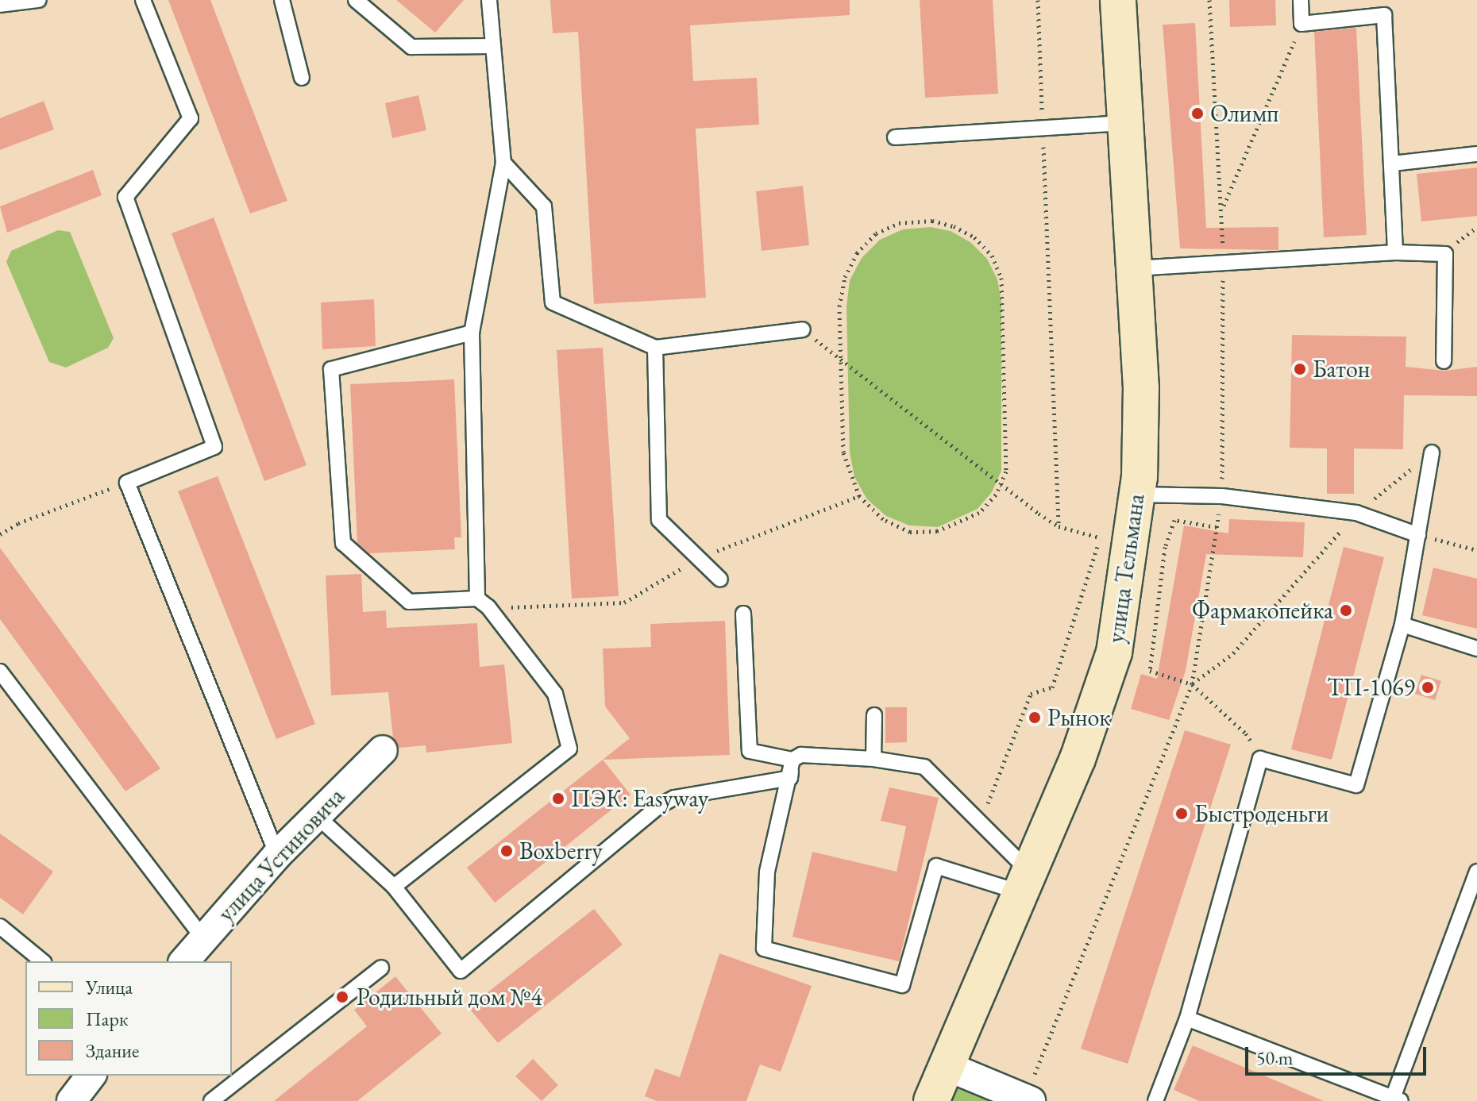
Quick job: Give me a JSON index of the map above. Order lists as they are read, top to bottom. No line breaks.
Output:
{"streets":{"main road":["улица Тельмана"],"street":["улица Устиновича"]},"places":["Олимп","Батон","Фармакопейка","ТП-1069","Рынок","ПЭК: Easyway","Быстроденьги","Boxberry","Родильный дом №4"],"legend":["Улица","Парк","Здание"],"scale_bar":"50 m"}
